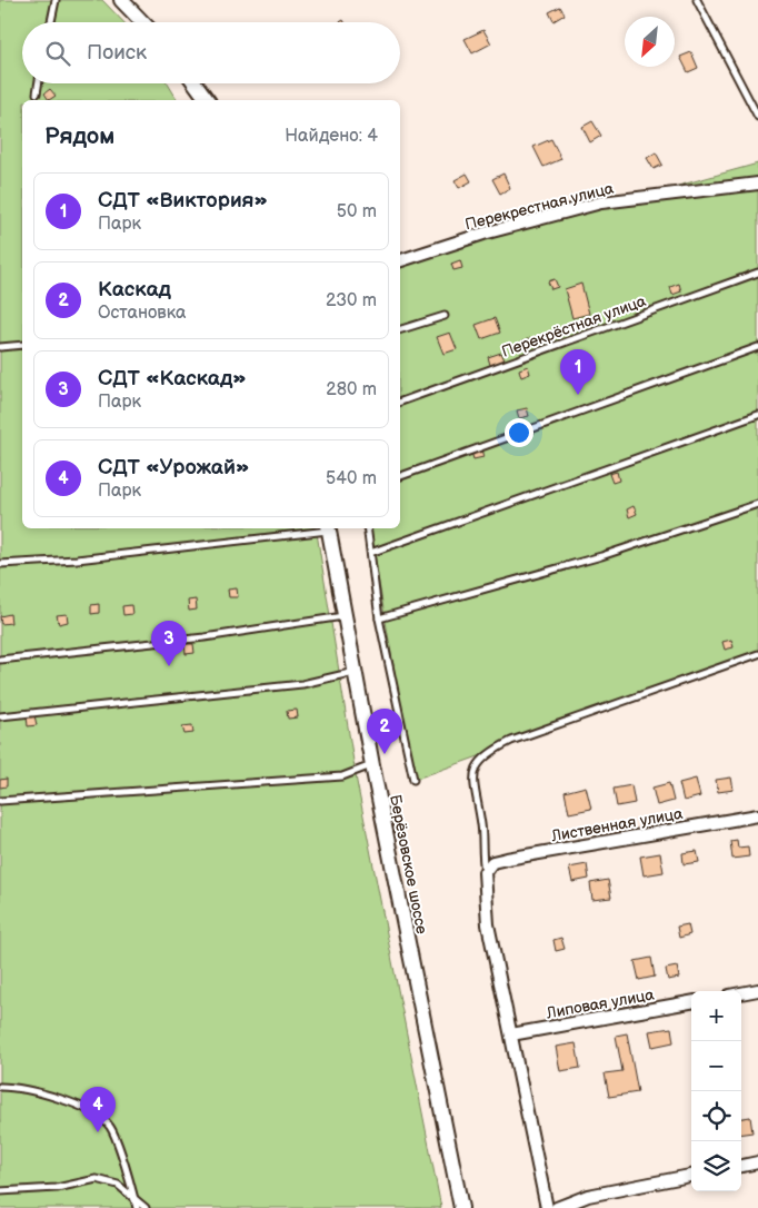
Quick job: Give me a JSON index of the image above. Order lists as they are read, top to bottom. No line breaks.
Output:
{"streets":{"street":["Перекрестная улица","Лиственная улица","Берёзовское шоссе","Липовая улица"],"lane":["Перекрёстная улица"]},"north":"bottom left","page":{"search":"Поиск","heading":["Рядом","Найдено: 4"],"list":[{"mark":"1","name":"СДТ «Виктория»","note":"Парк","value":"50 m"},{"mark":"2","name":"Каскад","note":"Остановка","value":"230 m"},{"mark":"3","name":"СДТ «Каскад»","note":"Парк","value":"280 m"},{"mark":"4","name":"СДТ «Урожай»","note":"Парк","value":"540 m"}],"pins":["1","3","2","4"],"map_buttons":["+","−"]}}
